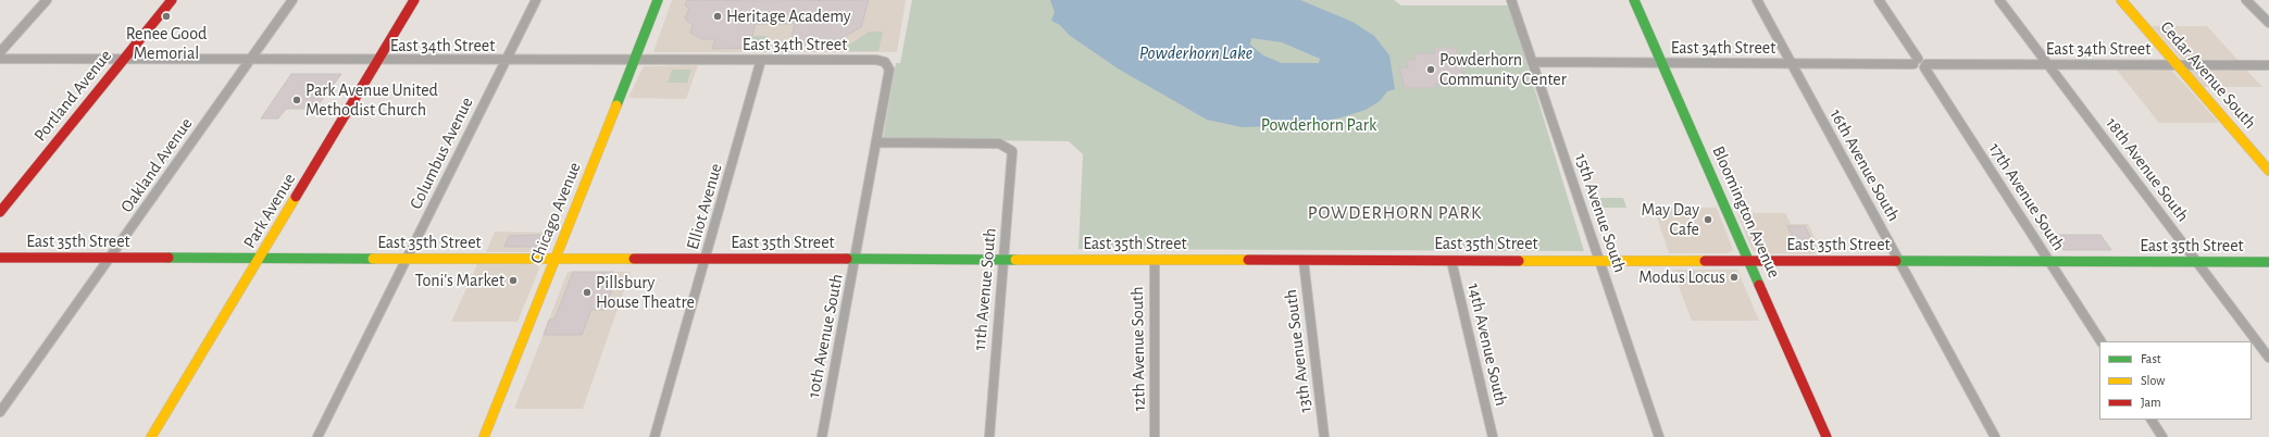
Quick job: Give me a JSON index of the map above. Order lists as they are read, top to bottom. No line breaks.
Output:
{"streets":{"street":["East 34th Street","Cedar Avenue South","Portland Avenue","Columbus Avenue","Oakland Avenue","16th Avenue South","18th Avenue South","17th Avenue South","Elliot Avenue","Park Avenue","Bloomington Avenue","Chicago Avenue","15th Avenue South","East 35th Street","11th Avenue South","10th Avenue South","14th Avenue South","12th Avenue South","13th Avenue South"]},"crossings":[["East 34th Street","Cedar Avenue South"],["East 34th Street","Portland Avenue"],["East 34th Street","Columbus Avenue"],["East 34th Street","Oakland Avenue"],["East 34th Street","16th Avenue South"],["East 34th Street","18th Avenue South"],["East 34th Street","17th Avenue South"],["East 34th Street","Elliot Avenue"],["East 34th Street","Park Avenue"],["East 34th Street","Bloomington Avenue"],["East 34th Street","Chicago Avenue"],["East 34th Street","15th Avenue South"],["East 34th Street","10th Avenue South"],["Columbus Avenue","East 35th Street"],["Oakland Avenue","East 35th Street"],["16th Avenue South","East 35th Street"],["18th Avenue South","East 35th Street"],["17th Avenue South","East 35th Street"],["Elliot Avenue","East 35th Street"],["Park Avenue","East 35th Street"],["Bloomington Avenue","East 35th Street"],["Chicago Avenue","East 35th Street"],["15th Avenue South","East 35th Street"],["East 35th Street","11th Avenue South"],["East 35th Street","10th Avenue South"],["East 35th Street","14th Avenue South"],["East 35th Street","12th Avenue South"],["East 35th Street","13th Avenue South"],["11th Avenue South","10th Avenue South"]],"districts":["POWDERHORN PARK"],"water":["Powderhorn Lake"],"parks":["Powderhorn Park"],"places":["Renee Good Memorial","Heritage Academy","Powderhorn Community Center","Park Avenue United Methodist Church","May Day Cafe","Modus Locus","Toni's Market","Pillsbury House Theatre"],"legend":["Fast","Slow","Jam"]}
